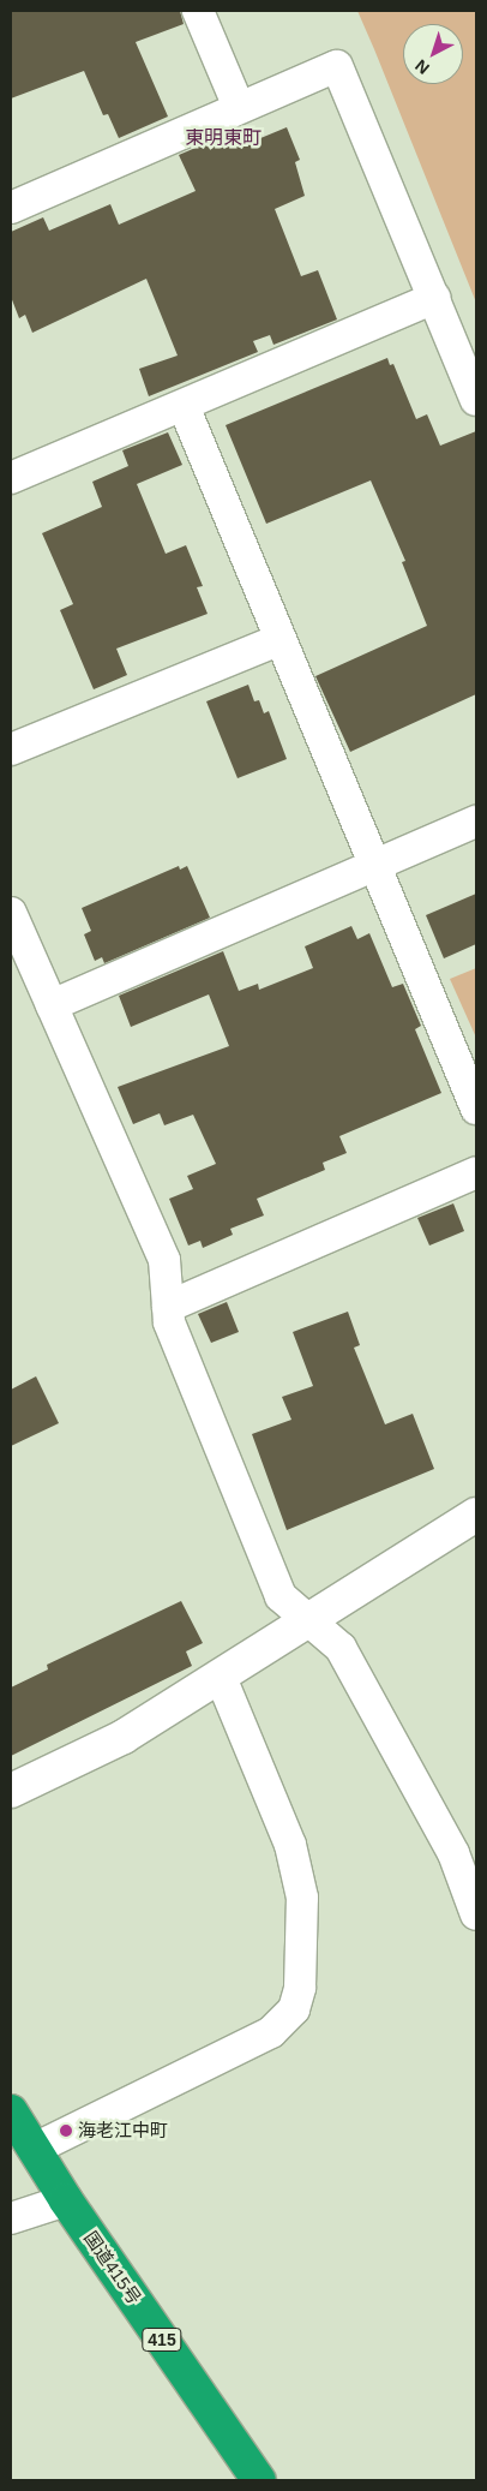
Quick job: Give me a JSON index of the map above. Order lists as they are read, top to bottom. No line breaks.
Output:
{"streets":{"highway":["国道415号","415"]},"districts":["東明東町"],"places":["海老江中町"],"north":"bottom left"}
